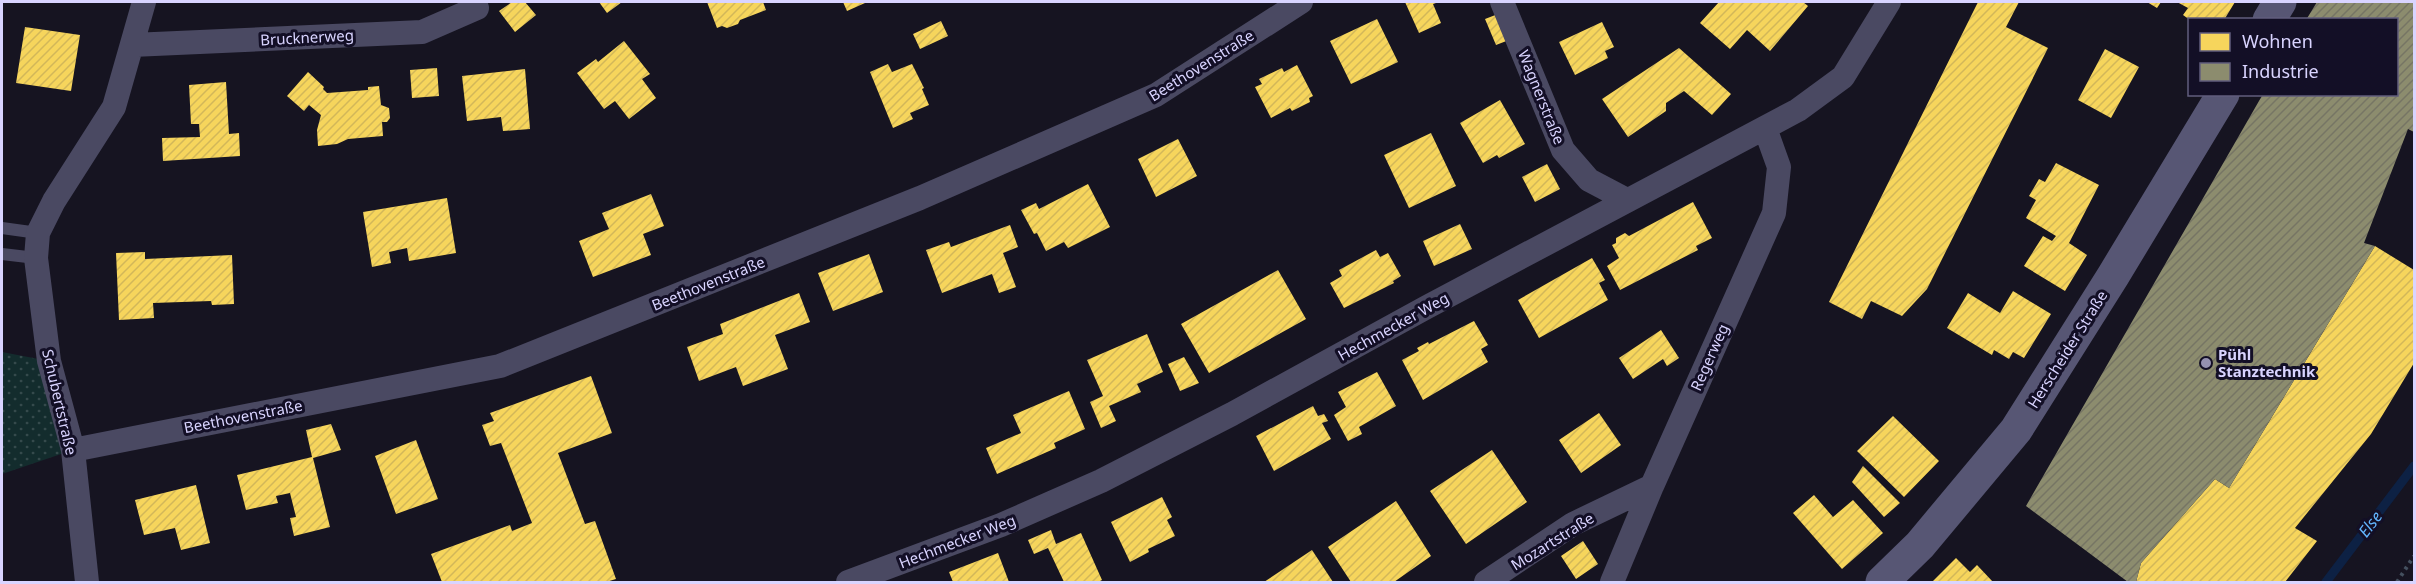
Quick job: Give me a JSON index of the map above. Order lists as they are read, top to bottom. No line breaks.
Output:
{"streets":{"main road":["Herscheider Straße"],"street":["Brucknerweg","Beethovenstraße","Wagnerstraße","Hechmecker Weg","Regerweg","Schubertstraße","Mozartstraße"]},"crossings":[["Brucknerweg","Schubertstraße"],["Beethovenstraße","Schubertstraße"],["Wagnerstraße","Hechmecker Weg"],["Hechmecker Weg","Regerweg"],["Regerweg","Mozartstraße"]],"water":["Else"],"places":["Pühl Stanztechnik"],"legend":["Wohnen","Industrie"]}
